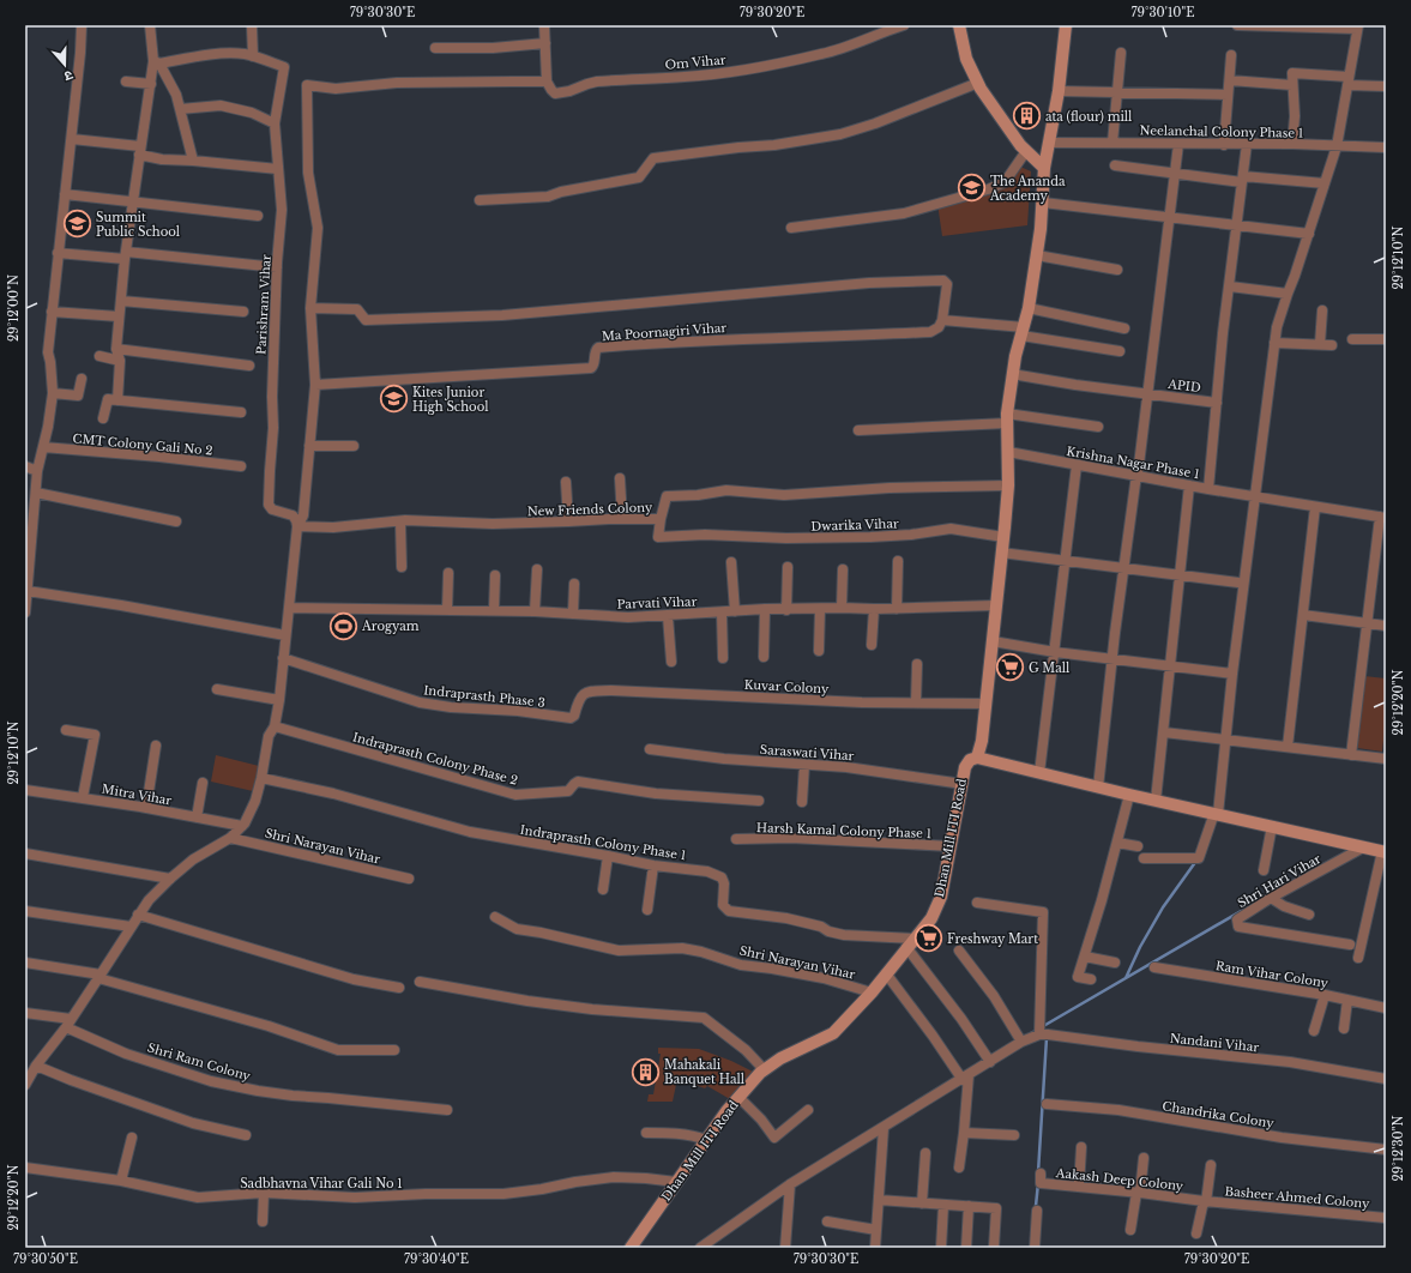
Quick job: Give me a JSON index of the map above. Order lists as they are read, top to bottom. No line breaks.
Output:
{"streets":{"street":["Om Vihar","Neelanchal Colony Phase 1","Parishram Vihar","Ma Poornagiri Vihar","APID","CMT Colony Gali No 2","Krishna Nagar Phase 1","New Friends Colony","Dwarika Vihar","Parvati Vihar","Kuvar Colony","Indraprasth Phase 3","Saraswati Vihar","Indraprasth Colony Phase 2","Mitra Vihar","Harsh Kamal Colony Phase 1","Dhan Mill ITI Road","Indraprasth Colony Phase 1","Shri Narayan Vihar","Shri Hari Vihar","Ram Vihar Colony","Nandani Vihar","Shri Ram Colony","Chandrika Colony","Aakash Deep Colony","Sadbhavna Vihar Gali No 1","Basheer Ahmed Colony"]},"crossings":[["Parishram Vihar","New Friends Colony"],["New Friends Colony","Dwarika Vihar"],["Kuvar Colony","Indraprasth Phase 3"],["Saraswati Vihar","Dhan Mill ITI Road"],["Harsh Kamal Colony Phase 1","Dhan Mill ITI Road"],["Dhan Mill ITI Road","Indraprasth Colony Phase 1"],["Dhan Mill ITI Road","Shri Narayan Vihar"],["Dhan Mill ITI Road","Sadbhavna Vihar Gali No 1"],["Aakash Deep Colony","Basheer Ahmed Colony"]],"places":{"building":["ata (flour) mill","Mahakali Banquet Hall"],"school or university":["The Ananda Academy","Summit Public School","Kites Junior High School"],"sports":["Arogyam"],"supermarket":["G Mall","Freshway Mart"]},"north":"bottom","coordinates":["79°30'30\"E","79°30'20\"E","79°30'10\"E","29°12'10\"N","29°12'00\"N","29°12'20\"N","29°12'30\"N","79°30'50\"E","79°30'40\"E"]}
